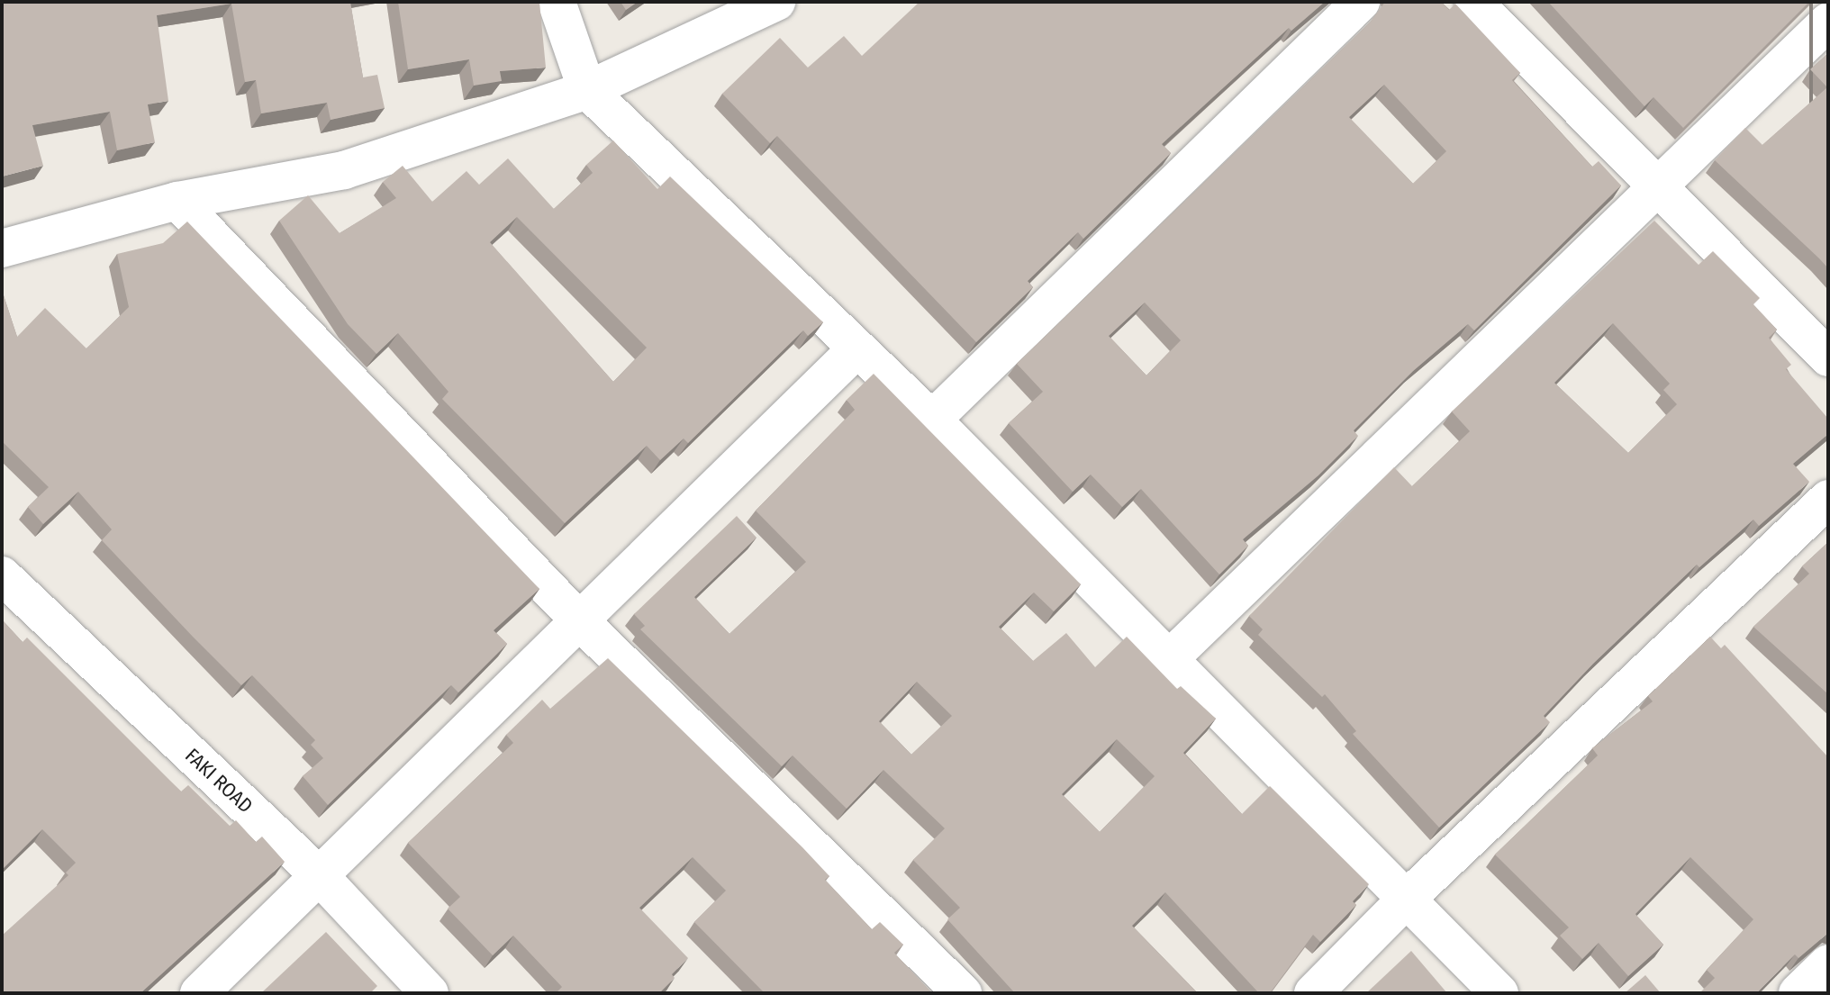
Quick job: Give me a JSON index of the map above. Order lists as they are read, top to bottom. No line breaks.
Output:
{"streets":{"street":["FAKI ROAD"]}}
